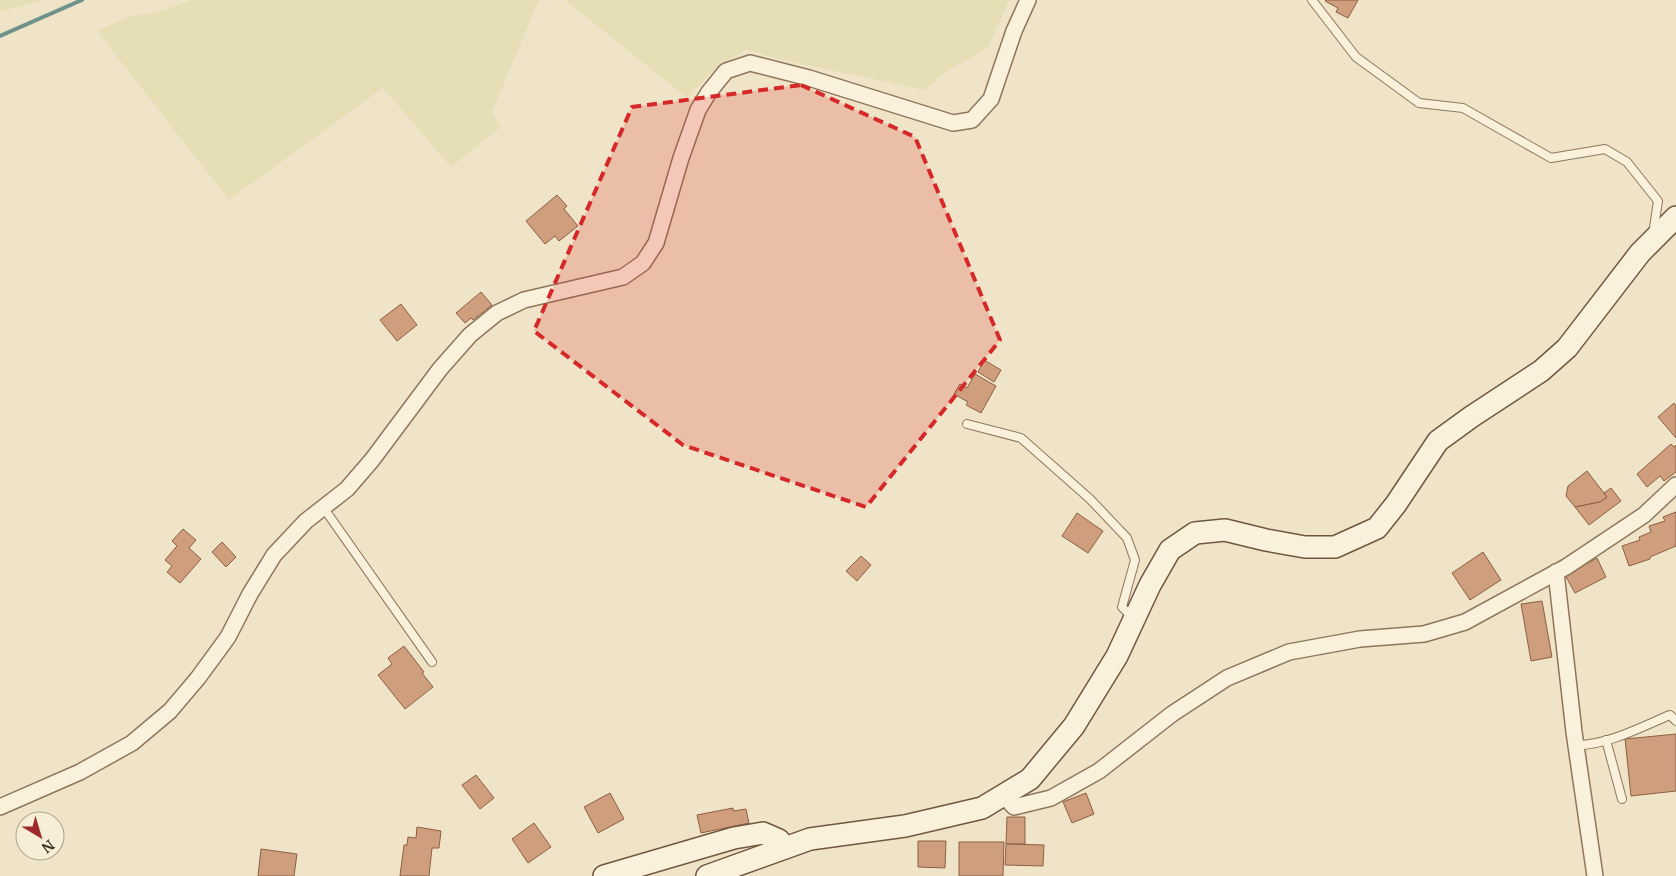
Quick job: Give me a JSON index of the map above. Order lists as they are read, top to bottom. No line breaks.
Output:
{"north":"bottom right"}
